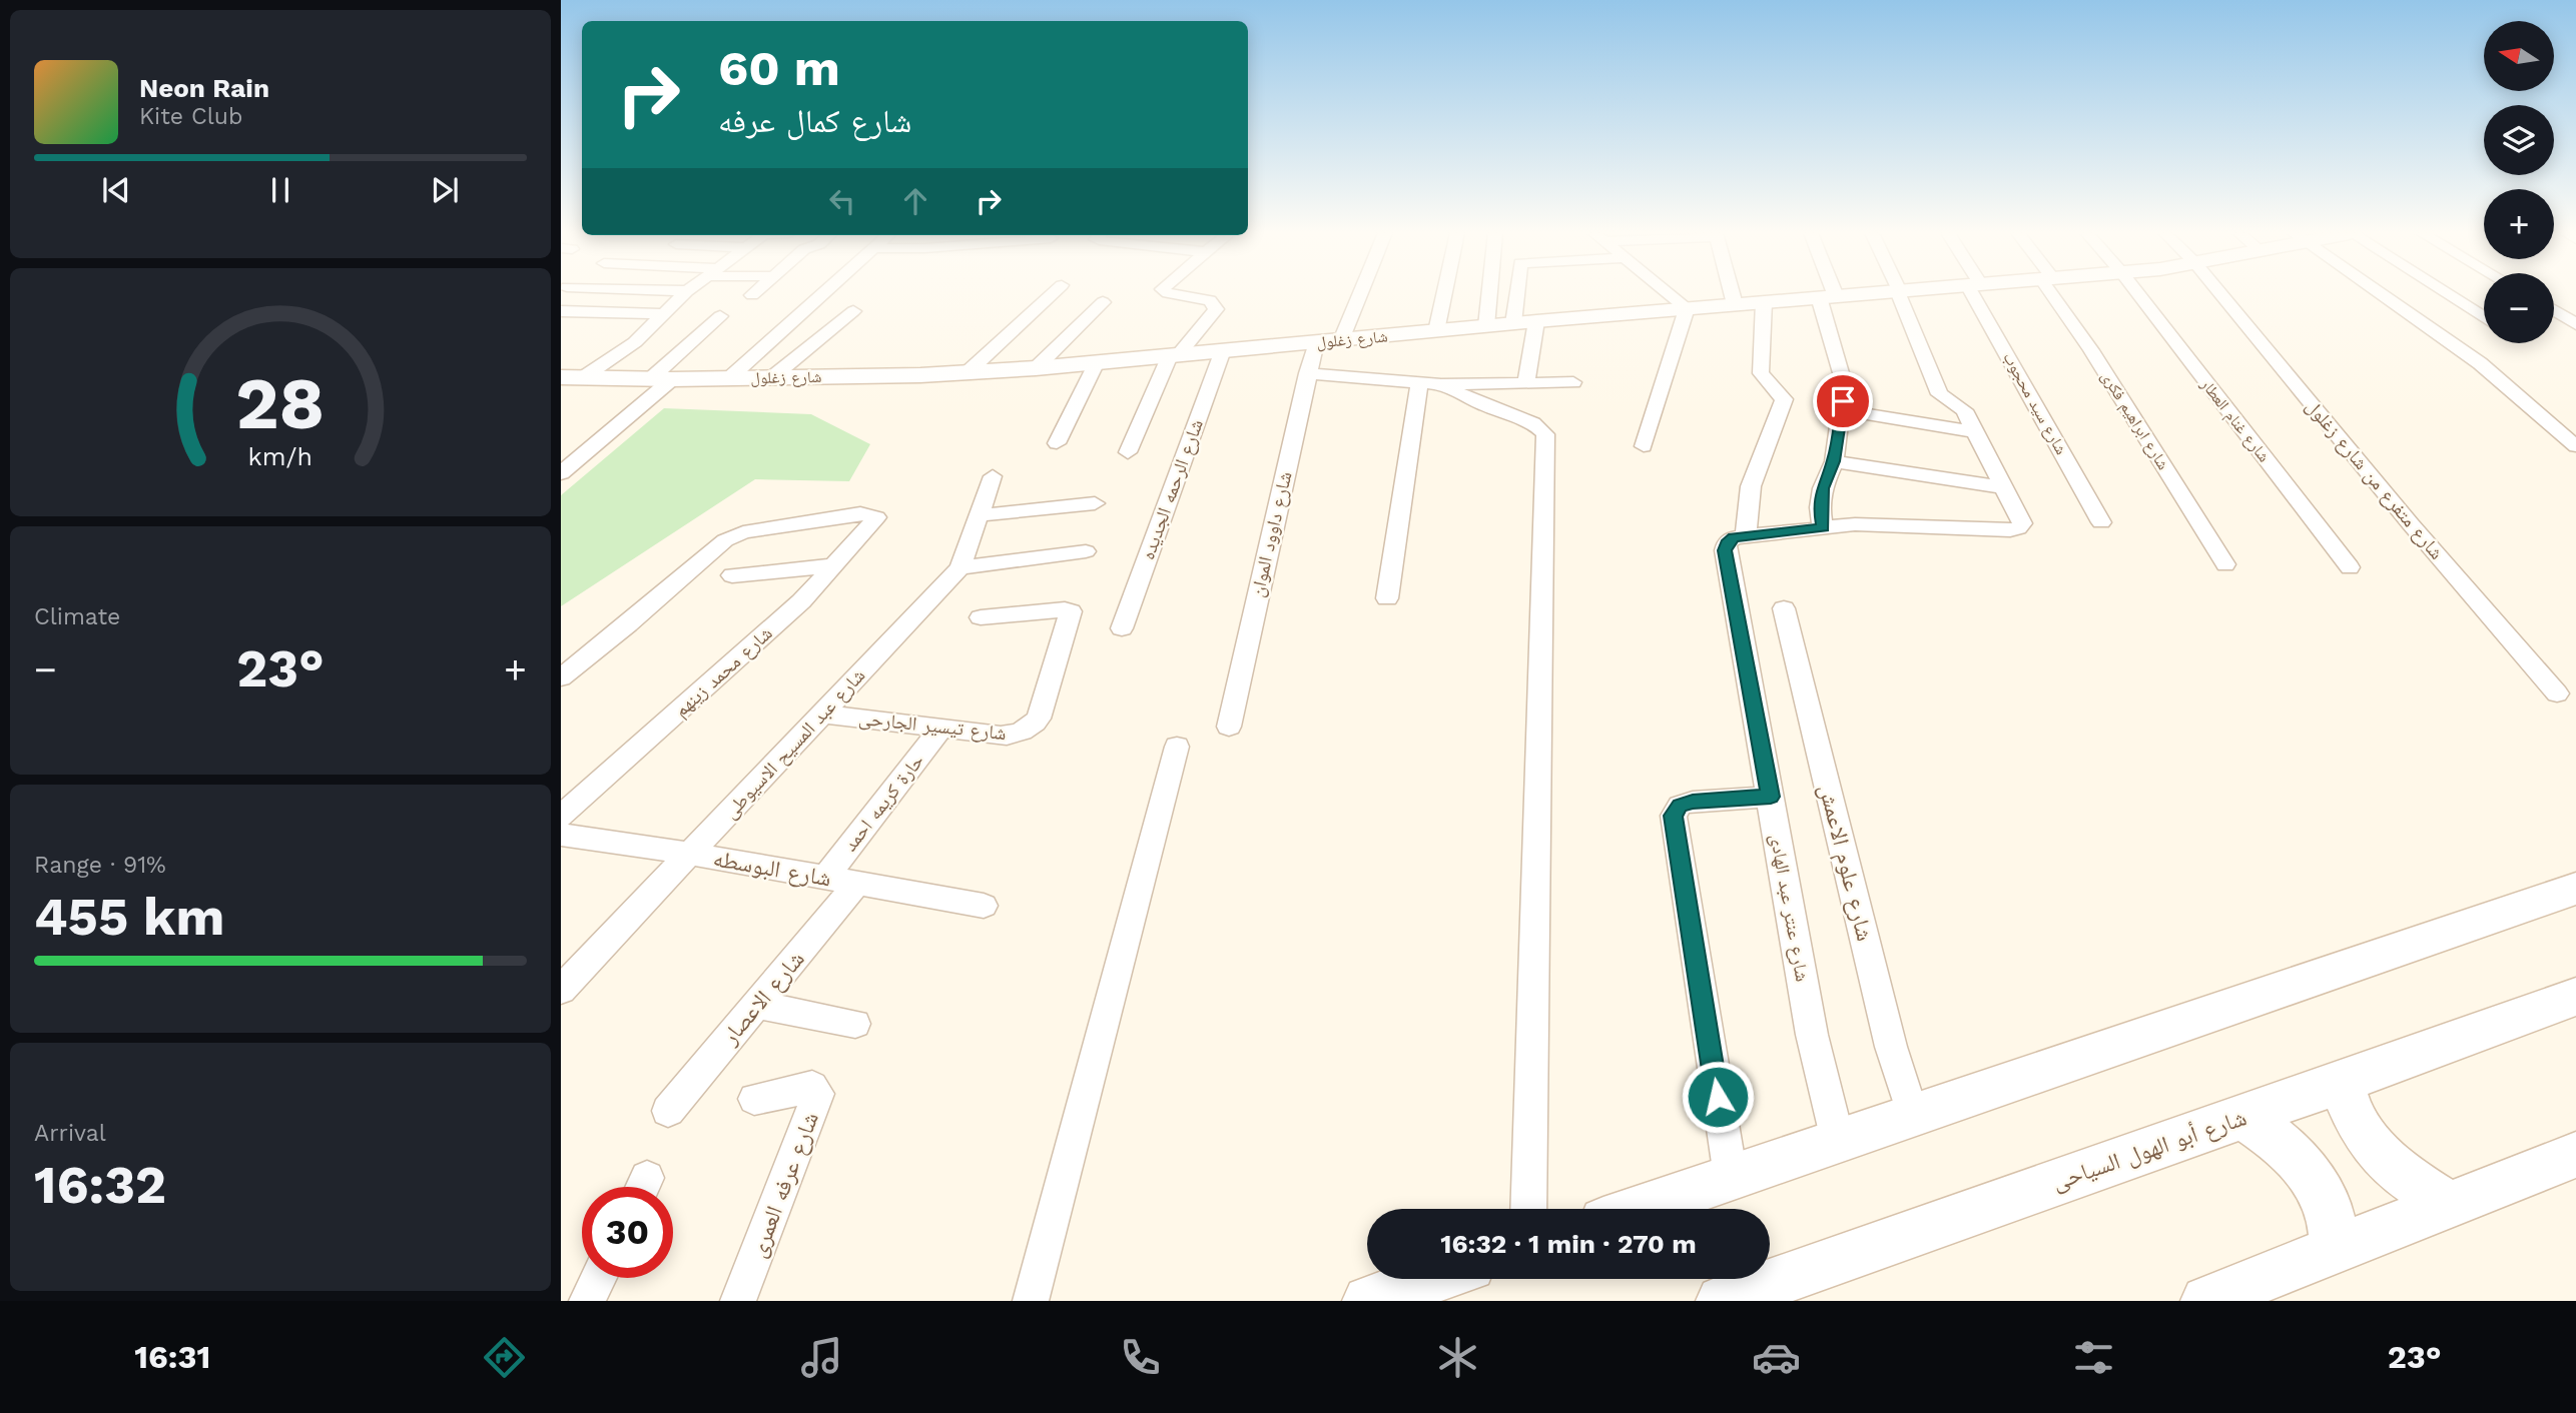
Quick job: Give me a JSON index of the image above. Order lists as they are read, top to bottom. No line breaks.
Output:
{"streets":{"street":["شارع زغلول","شارع سيد محجوب","شارع ابراهيم فكرى","شارع غنام العطار","شارع متفرع من شارع زغلول","شارع الرحمه الجديده","شارع داوود الموان","شارع محمد زينهم","شارع تيسير الجارحى","شارع عبد المسيح الاسيوطى","حارة كريمه احمد","شارع علوم الاعمش","شارع البوسطه","شارع عنتر عبد الهادى","شارع الاعصار","شارع أبو الهول السياحى","شارع عرفه العمرى"]},"crossings":[["شارع زغلول","شارع الرحمه الجديده"],["شارع زغلول","شارع داوود الموان"],["شارع تيسير الجارحى","شارع عبد المسيح الاسيوطى"],["شارع تيسير الجارحى","حارة كريمه احمد"],["شارع عبد المسيح الاسيوطى","شارع البوسطه"],["حارة كريمه احمد","شارع البوسطه"],["شارع البوسطه","شارع الاعصار"]],"north":"left","page":{"map_buttons":["+","−"],"turn":["60 m","شارع كمال عرفه"],"song":["Neon Rain","Kite Club"],"tile":["Climate",["Range · 91%","455 km"],["Arrival","16:32"]],"heat":["−","23°","+"],"limit":"30","trip":"16:32 · 1 min · 270 m","tabs":["16:31","23°"],"gauge":["28","km/h"]}}
